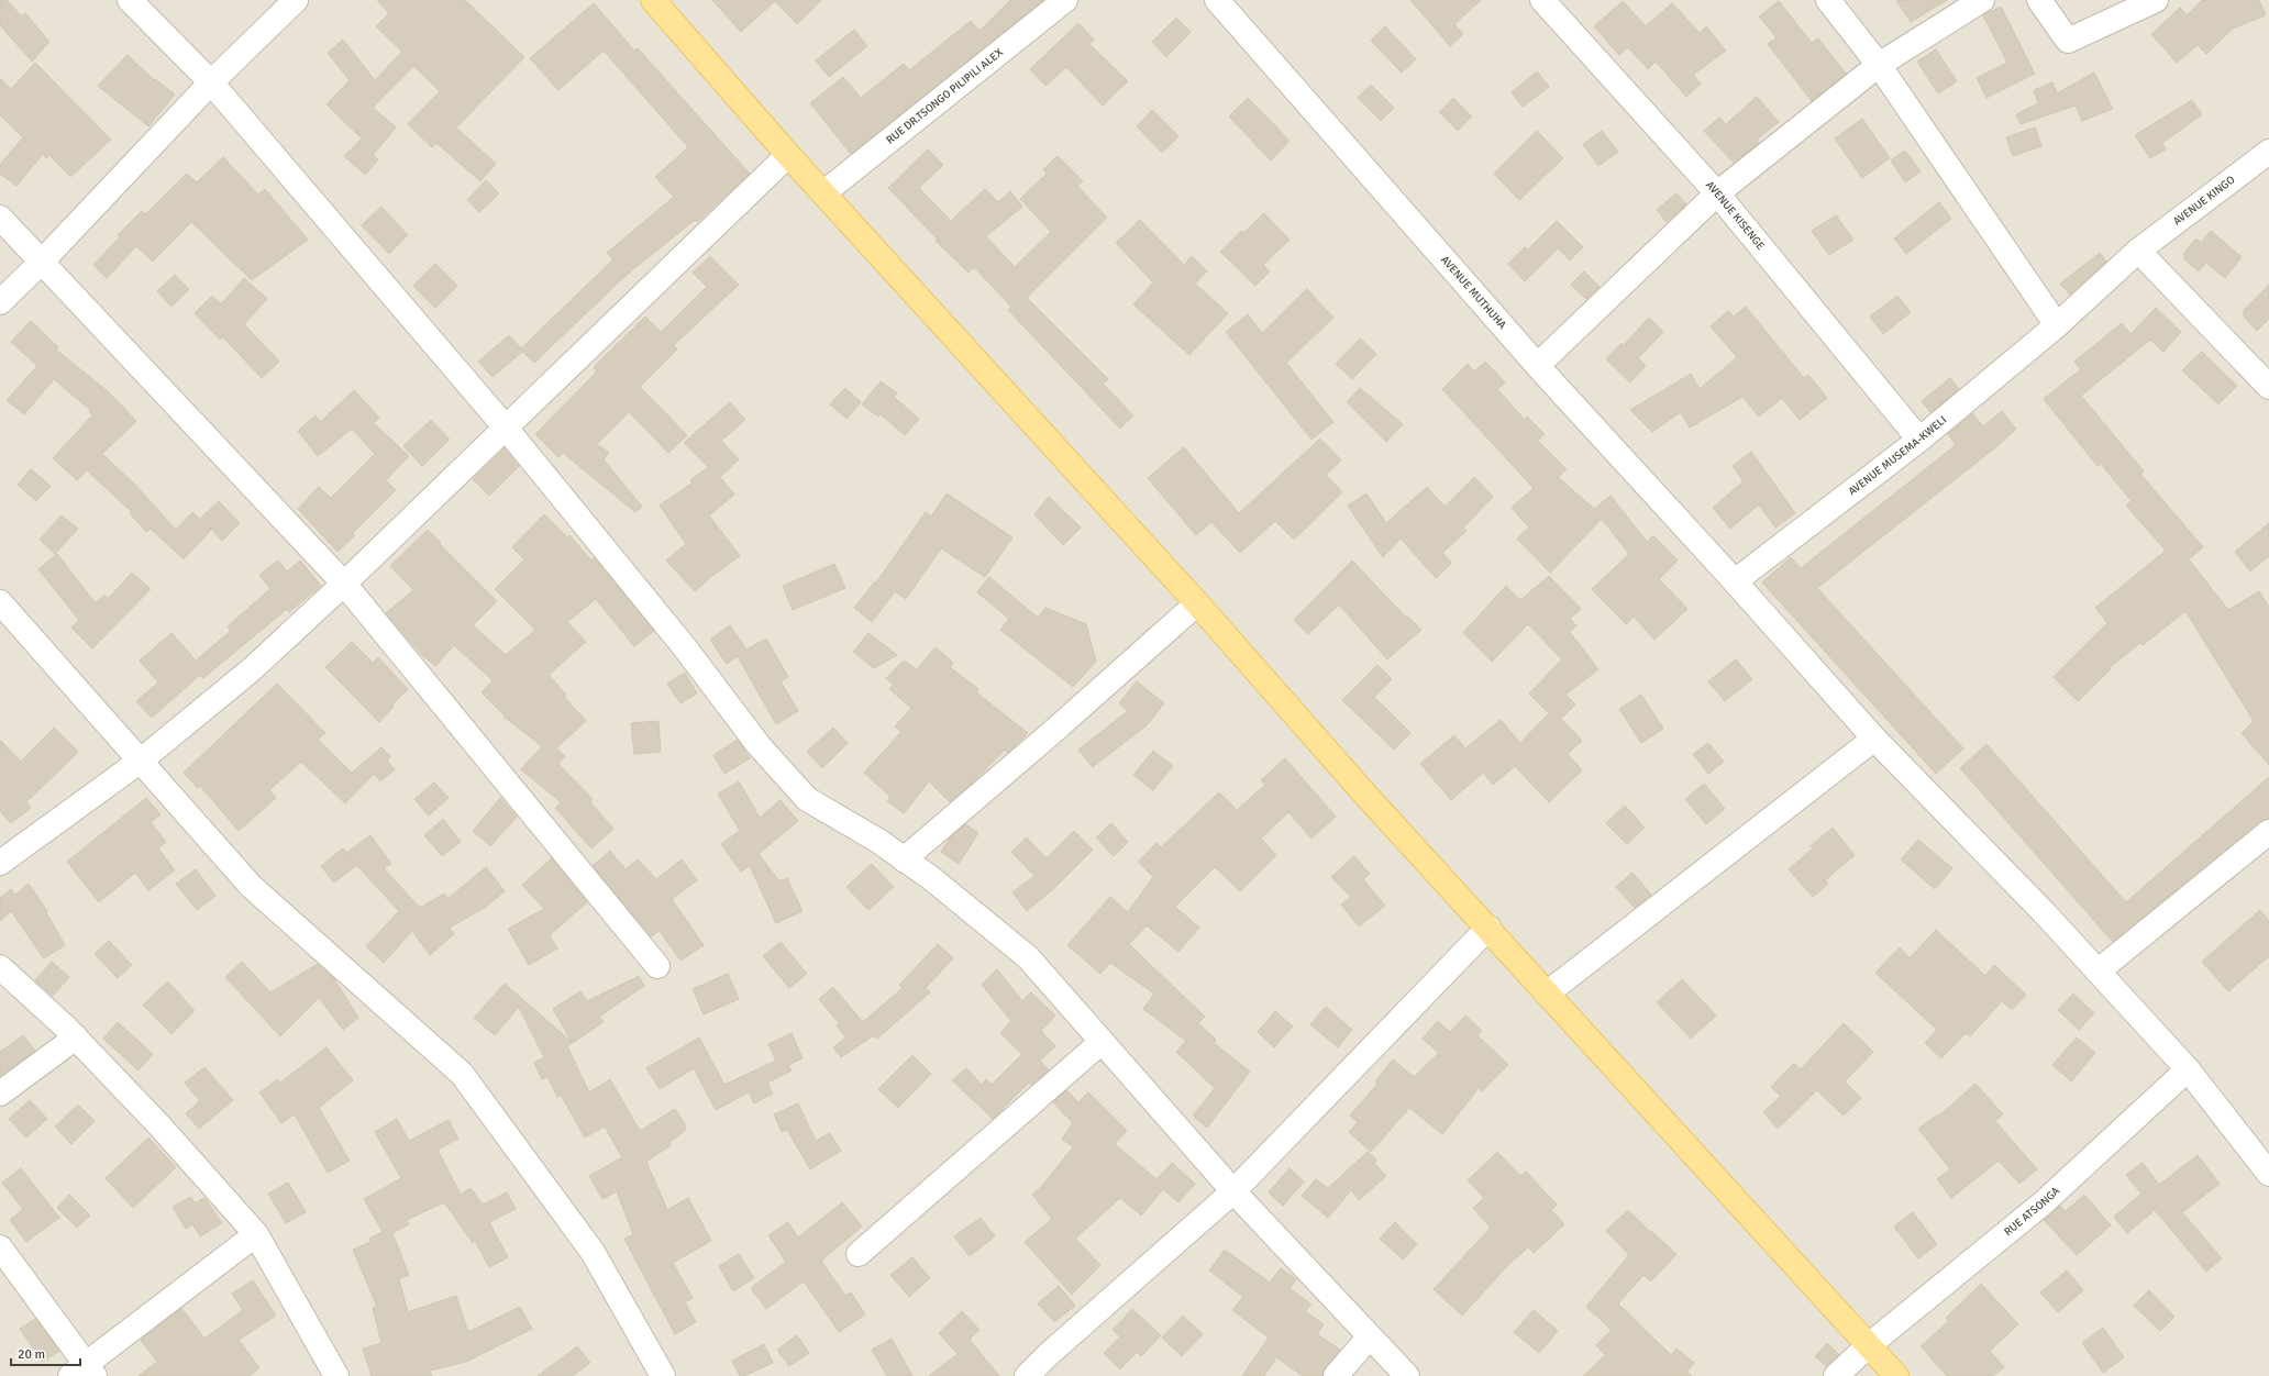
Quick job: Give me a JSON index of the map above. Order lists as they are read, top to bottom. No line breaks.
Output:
{"streets":{"street":["RUE DR.TSONGO PILIPILI ALEX","AVENUE KINGO","AVENUE KISENGE","AVENUE MUTHUHA","AVENUE MUSEMA-KWELI","RUE ATSONGA"]},"crossings":[["AVENUE KINGO","AVENUE MUSEMA-KWELI"],["AVENUE KISENGE","AVENUE MUSEMA-KWELI"],["AVENUE MUTHUHA","AVENUE MUSEMA-KWELI"],["AVENUE MUTHUHA","RUE ATSONGA"]],"scale_bar":"20 m"}
